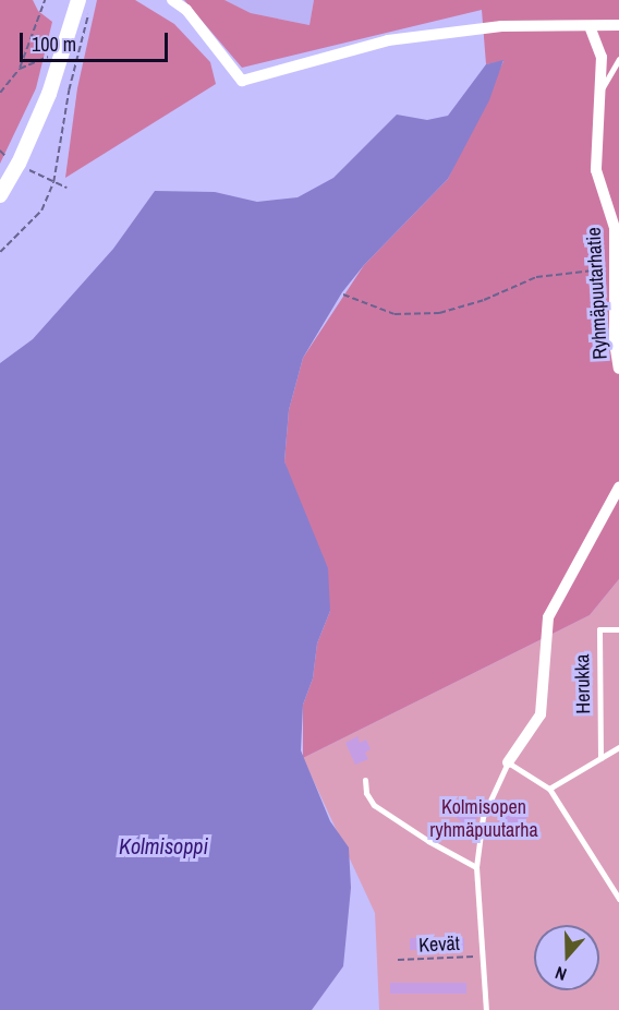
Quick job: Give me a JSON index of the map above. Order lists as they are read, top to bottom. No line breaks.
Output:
{"streets":{"street":["Ryhmäpuutarhatie"],"lane":["Herukka"],"path":["Kevät"]},"water":["Kolmisoppi"],"parks":["Kolmisopen ryhmäpuutarha"],"scale_bar":"100 m","north":"bottom"}
